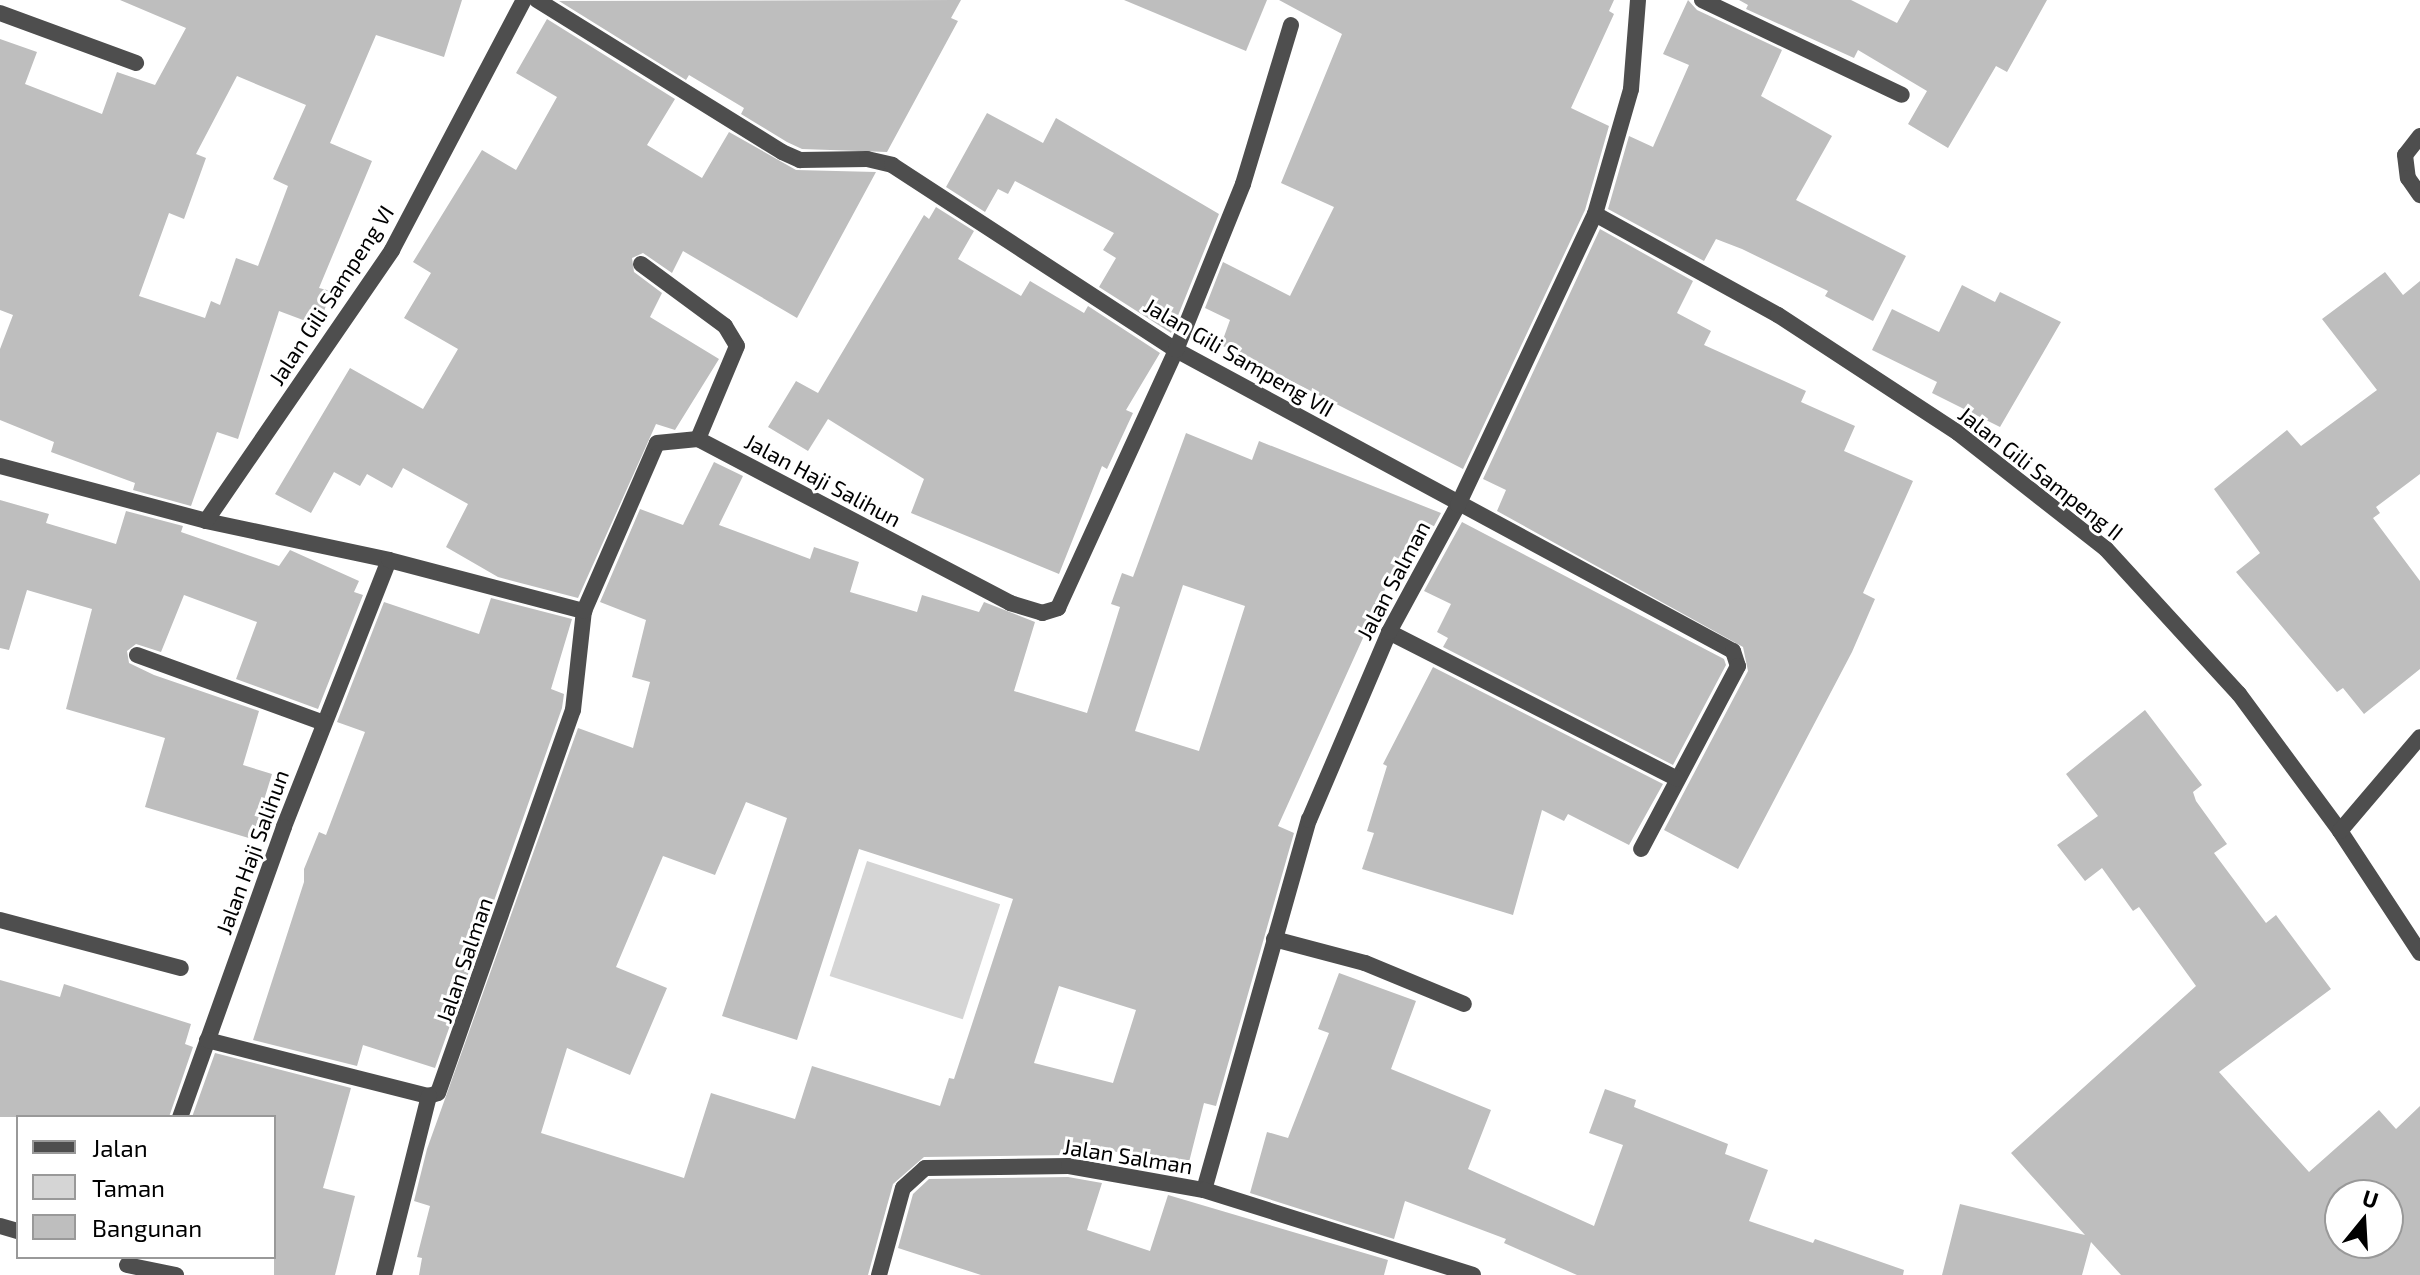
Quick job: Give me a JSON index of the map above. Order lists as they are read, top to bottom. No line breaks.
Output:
{"streets":{"street":["Jalan Gili Sampeng VI","Jalan Gili Sampeng VII","Jalan Gili Sampeng II","Jalan Haji Salihun","Jalan Salman"]},"crossings":[["Jalan Gili Sampeng VII","Jalan Haji Salihun"],["Jalan Gili Sampeng VII","Jalan Salman"],["Jalan Gili Sampeng II","Jalan Salman"]],"legend":["Jalan","Taman","Bangunan"],"north":"top"}
